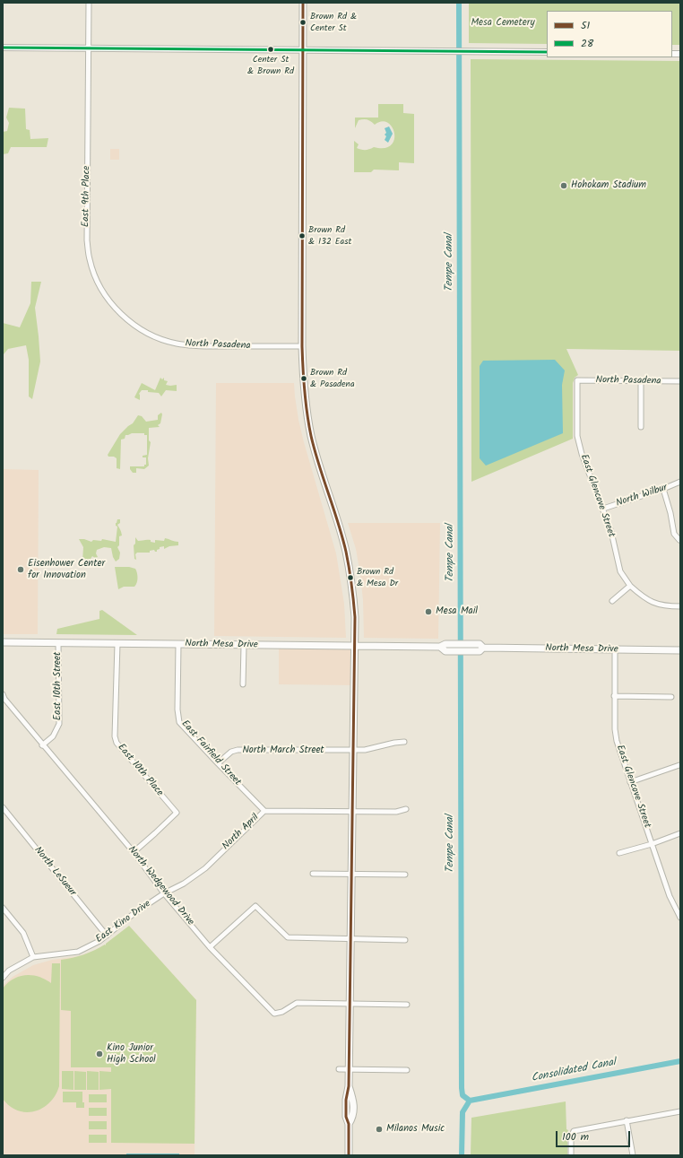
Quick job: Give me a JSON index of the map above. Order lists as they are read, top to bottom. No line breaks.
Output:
{"streets":{"main road":["North Mesa Drive"],"street":["East 9th Place","North Pasadena","East Glencove Street","North Wilbur","East 10th Street","North March Street","East Fairfield Street","East 10th Place","North April","North LeSueur","North Wedgewood Drive","East Kino Drive"]},"crossings":[["East 9th Place","North Pasadena"],["North Pasadena","East Glencove Street"],["East Glencove Street","North Wilbur"],["East Glencove Street","North Mesa Drive"],["North Mesa Drive","East 10th Street"],["North Mesa Drive","East Fairfield Street"],["North Mesa Drive","East 10th Place"],["East 10th Street","North Wedgewood Drive"],["North March Street","East Fairfield Street"],["East Fairfield Street","North April"],["East 10th Place","North Wedgewood Drive"],["North April","North Wedgewood Drive"],["North April","East Kino Drive"],["North LeSueur","East Kino Drive"],["North Wedgewood Drive","East Kino Drive"]],"water":["Tempe Canal","Consolidated Canal"],"parks":["Mesa Cemetery"],"places":["Brown Rd & Center St","Center St & Brown Rd","Hohokam Stadium","Brown Rd & 132 East","Brown Rd & Pasadena","Eisenhower Center for Innovation","Brown Rd & Mesa Dr","Mesa Mail","Kino Junior High School","Milanos Music"],"lines":["transit line 51","transit line 28"],"legend":["51","28"],"scale_bar":"100 m"}
